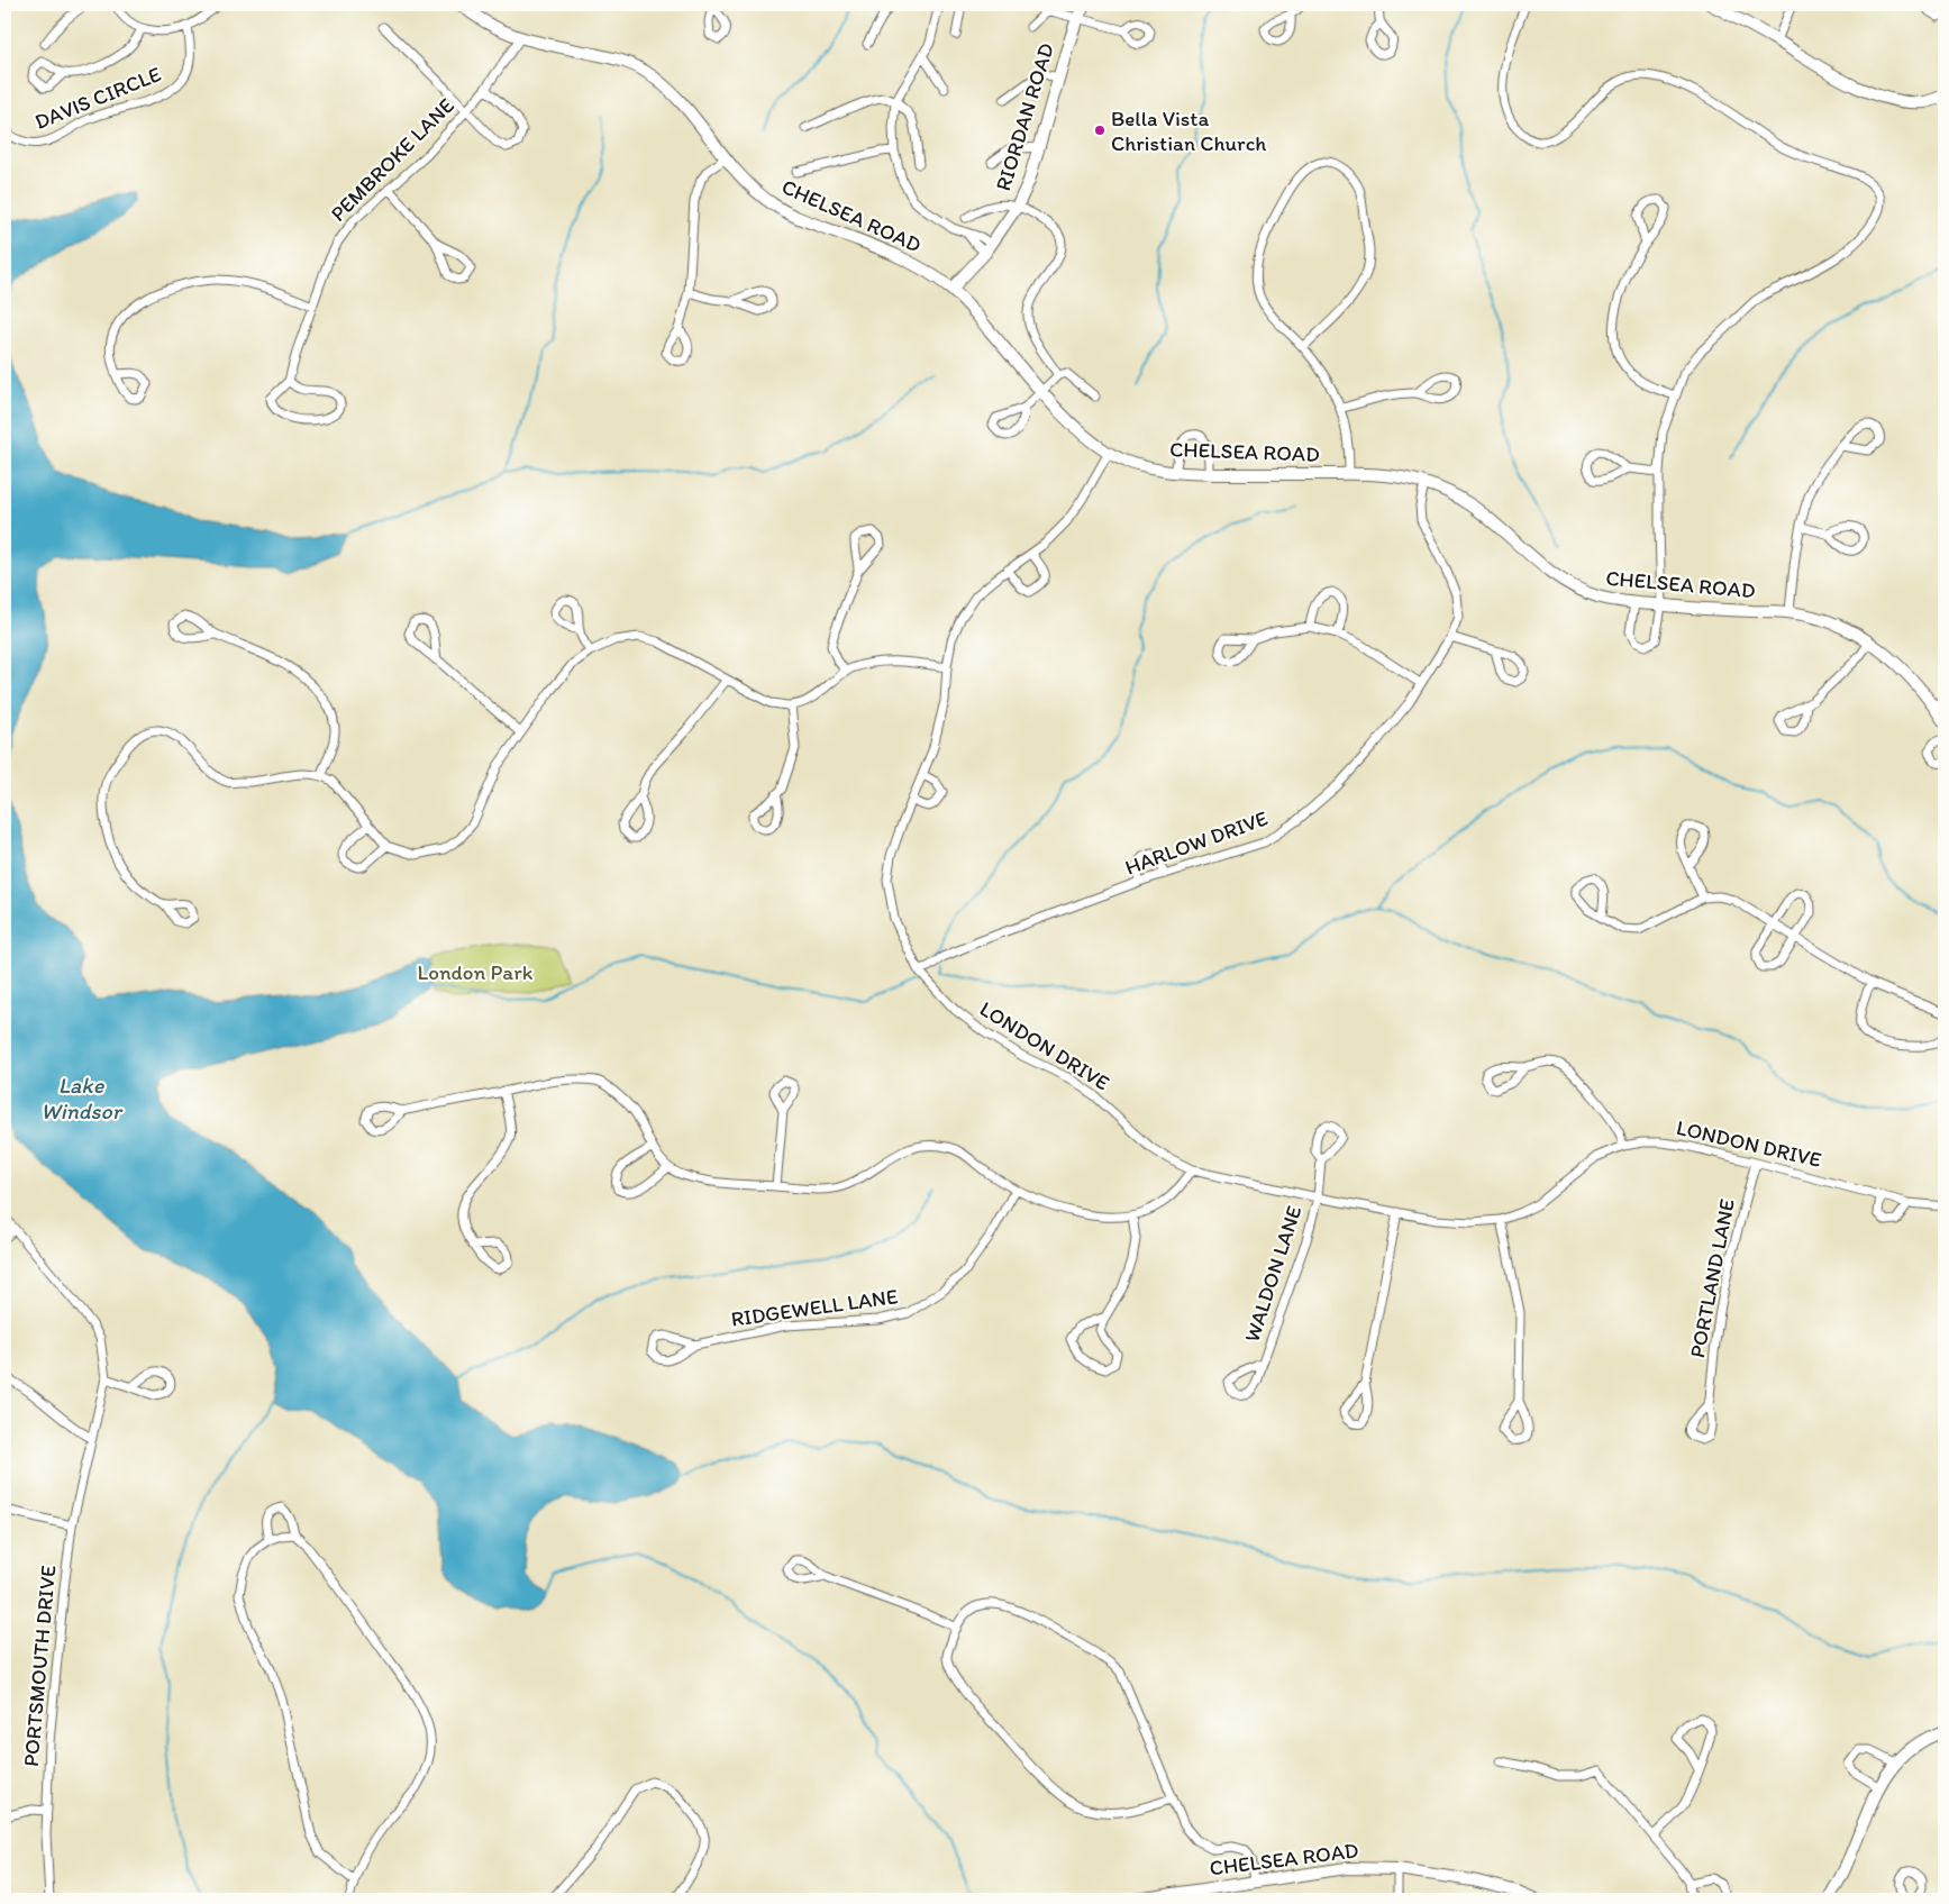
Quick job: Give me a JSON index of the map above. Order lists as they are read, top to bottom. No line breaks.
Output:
{"streets":{"street":["DAVIS CIRCLE","RIORDAN ROAD","PEMBROKE LANE","CHELSEA ROAD","HARLOW DRIVE","LONDON DRIVE","WALDON LANE","PORTLAND LANE","RIDGEWELL LANE","PORTSMOUTH DRIVE"]},"crossings":[["RIORDAN ROAD","CHELSEA ROAD"],["PEMBROKE LANE","CHELSEA ROAD"],["CHELSEA ROAD","HARLOW DRIVE"],["CHELSEA ROAD","LONDON DRIVE"],["HARLOW DRIVE","LONDON DRIVE"],["LONDON DRIVE","WALDON LANE"],["LONDON DRIVE","PORTLAND LANE"]],"water":["Lake Windsor"],"parks":["London Park"],"places":["Bella Vista Christian Church"]}
